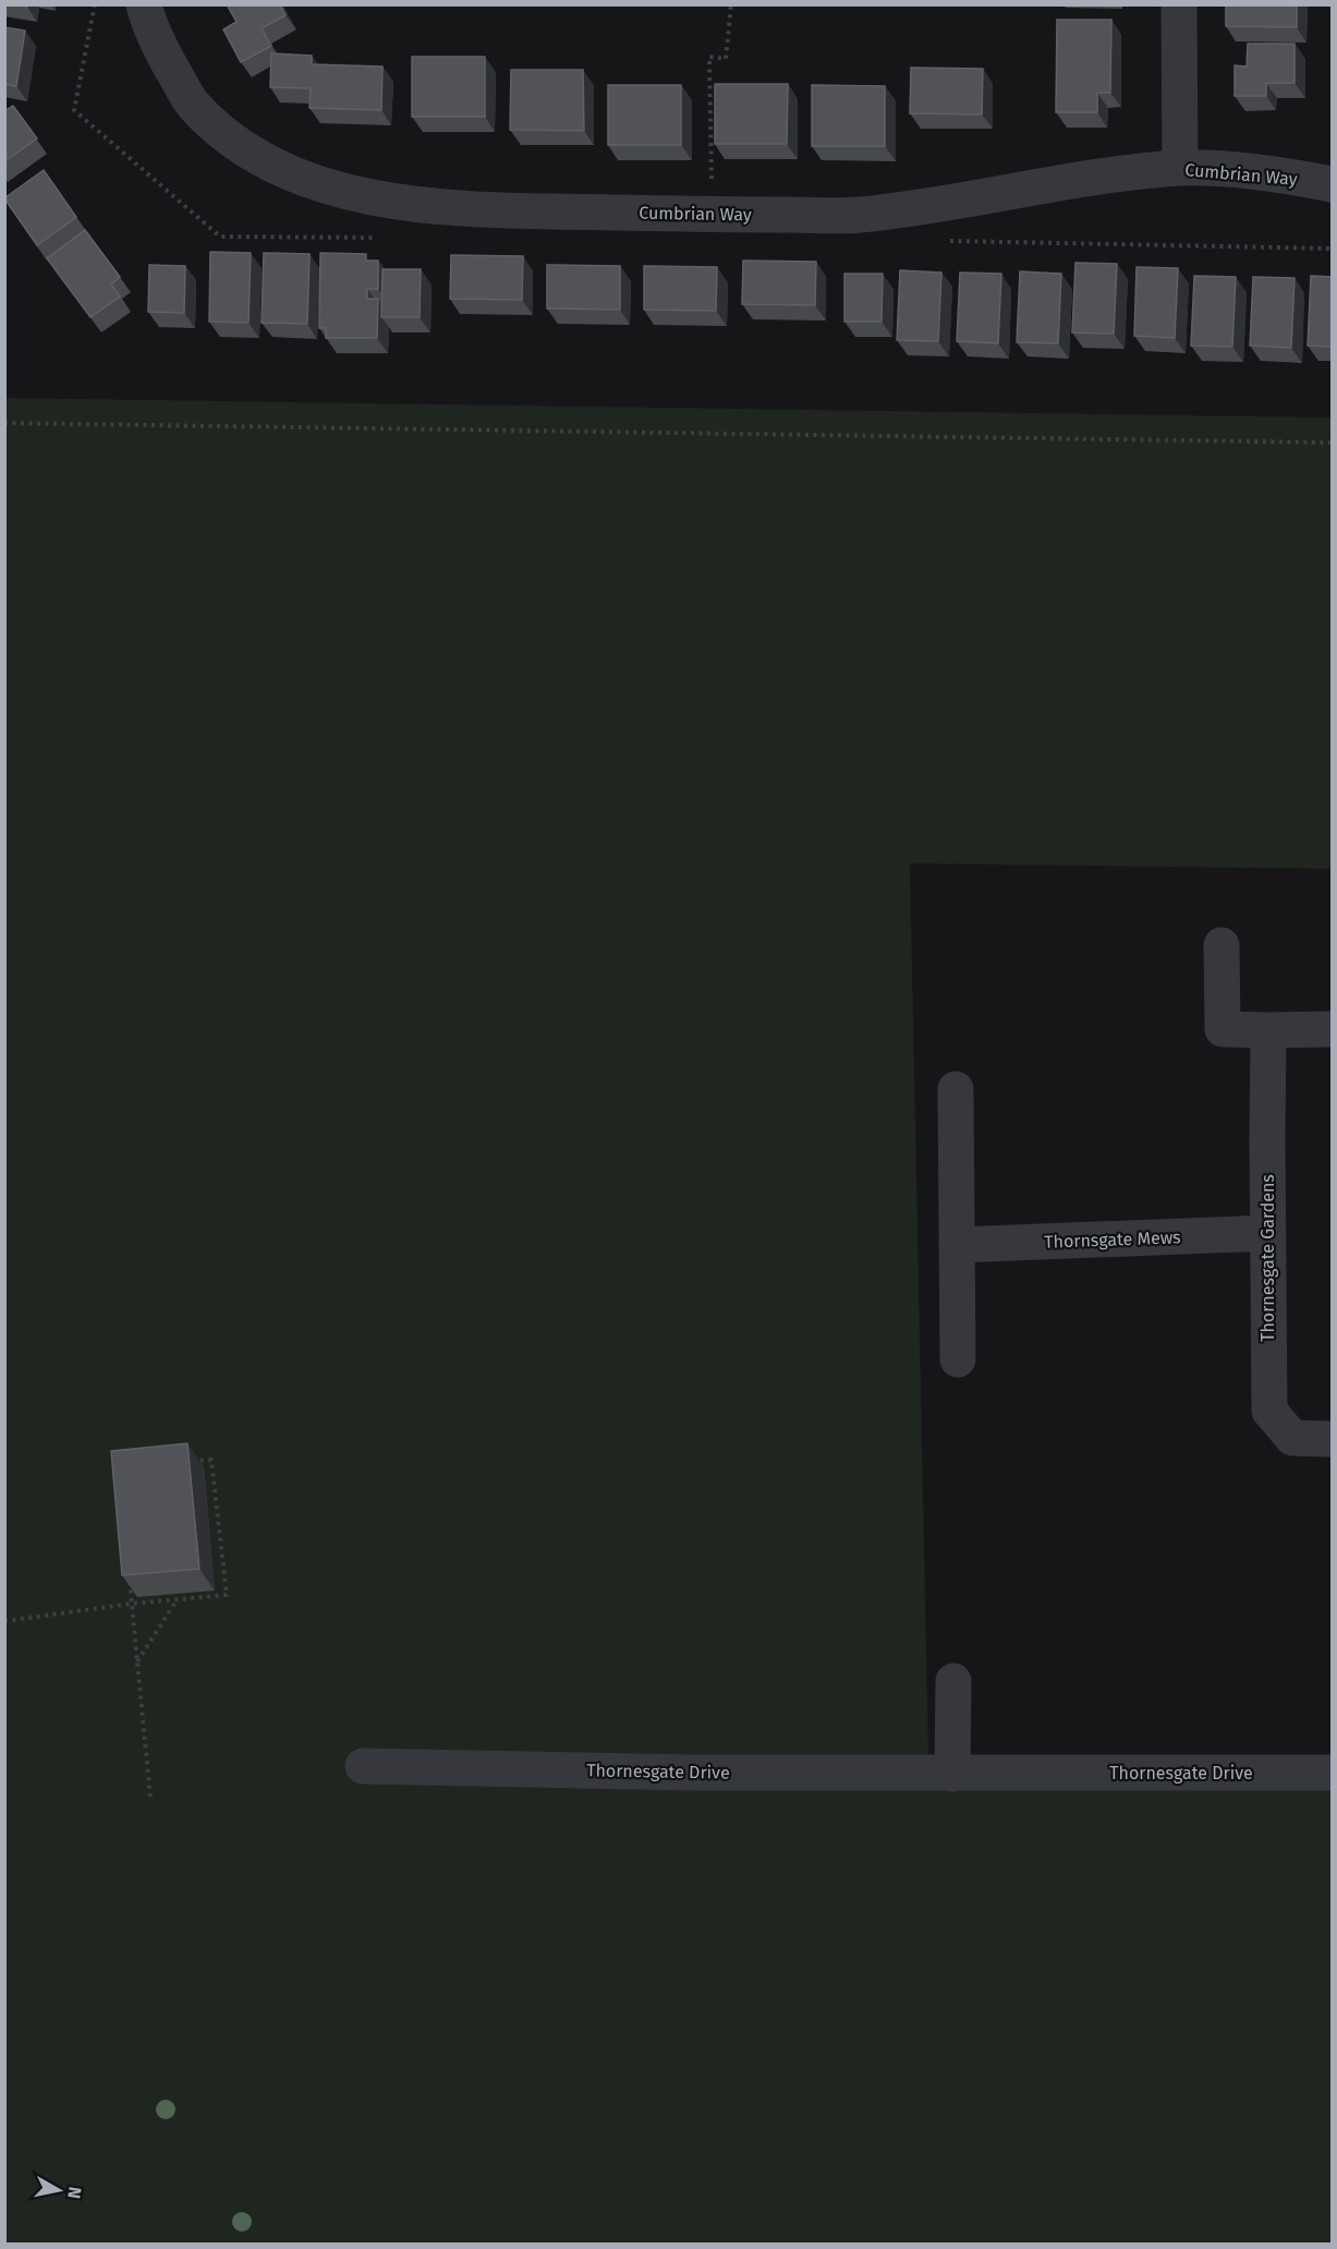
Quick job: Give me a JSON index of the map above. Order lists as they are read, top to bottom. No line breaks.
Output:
{"streets":{"street":["Cumbrian Way","Thornsgate Mews","Thornesgate Gardens","Thornesgate Drive"]},"crossings":[["Thornsgate Mews","Thornesgate Gardens"]],"north":"right"}
